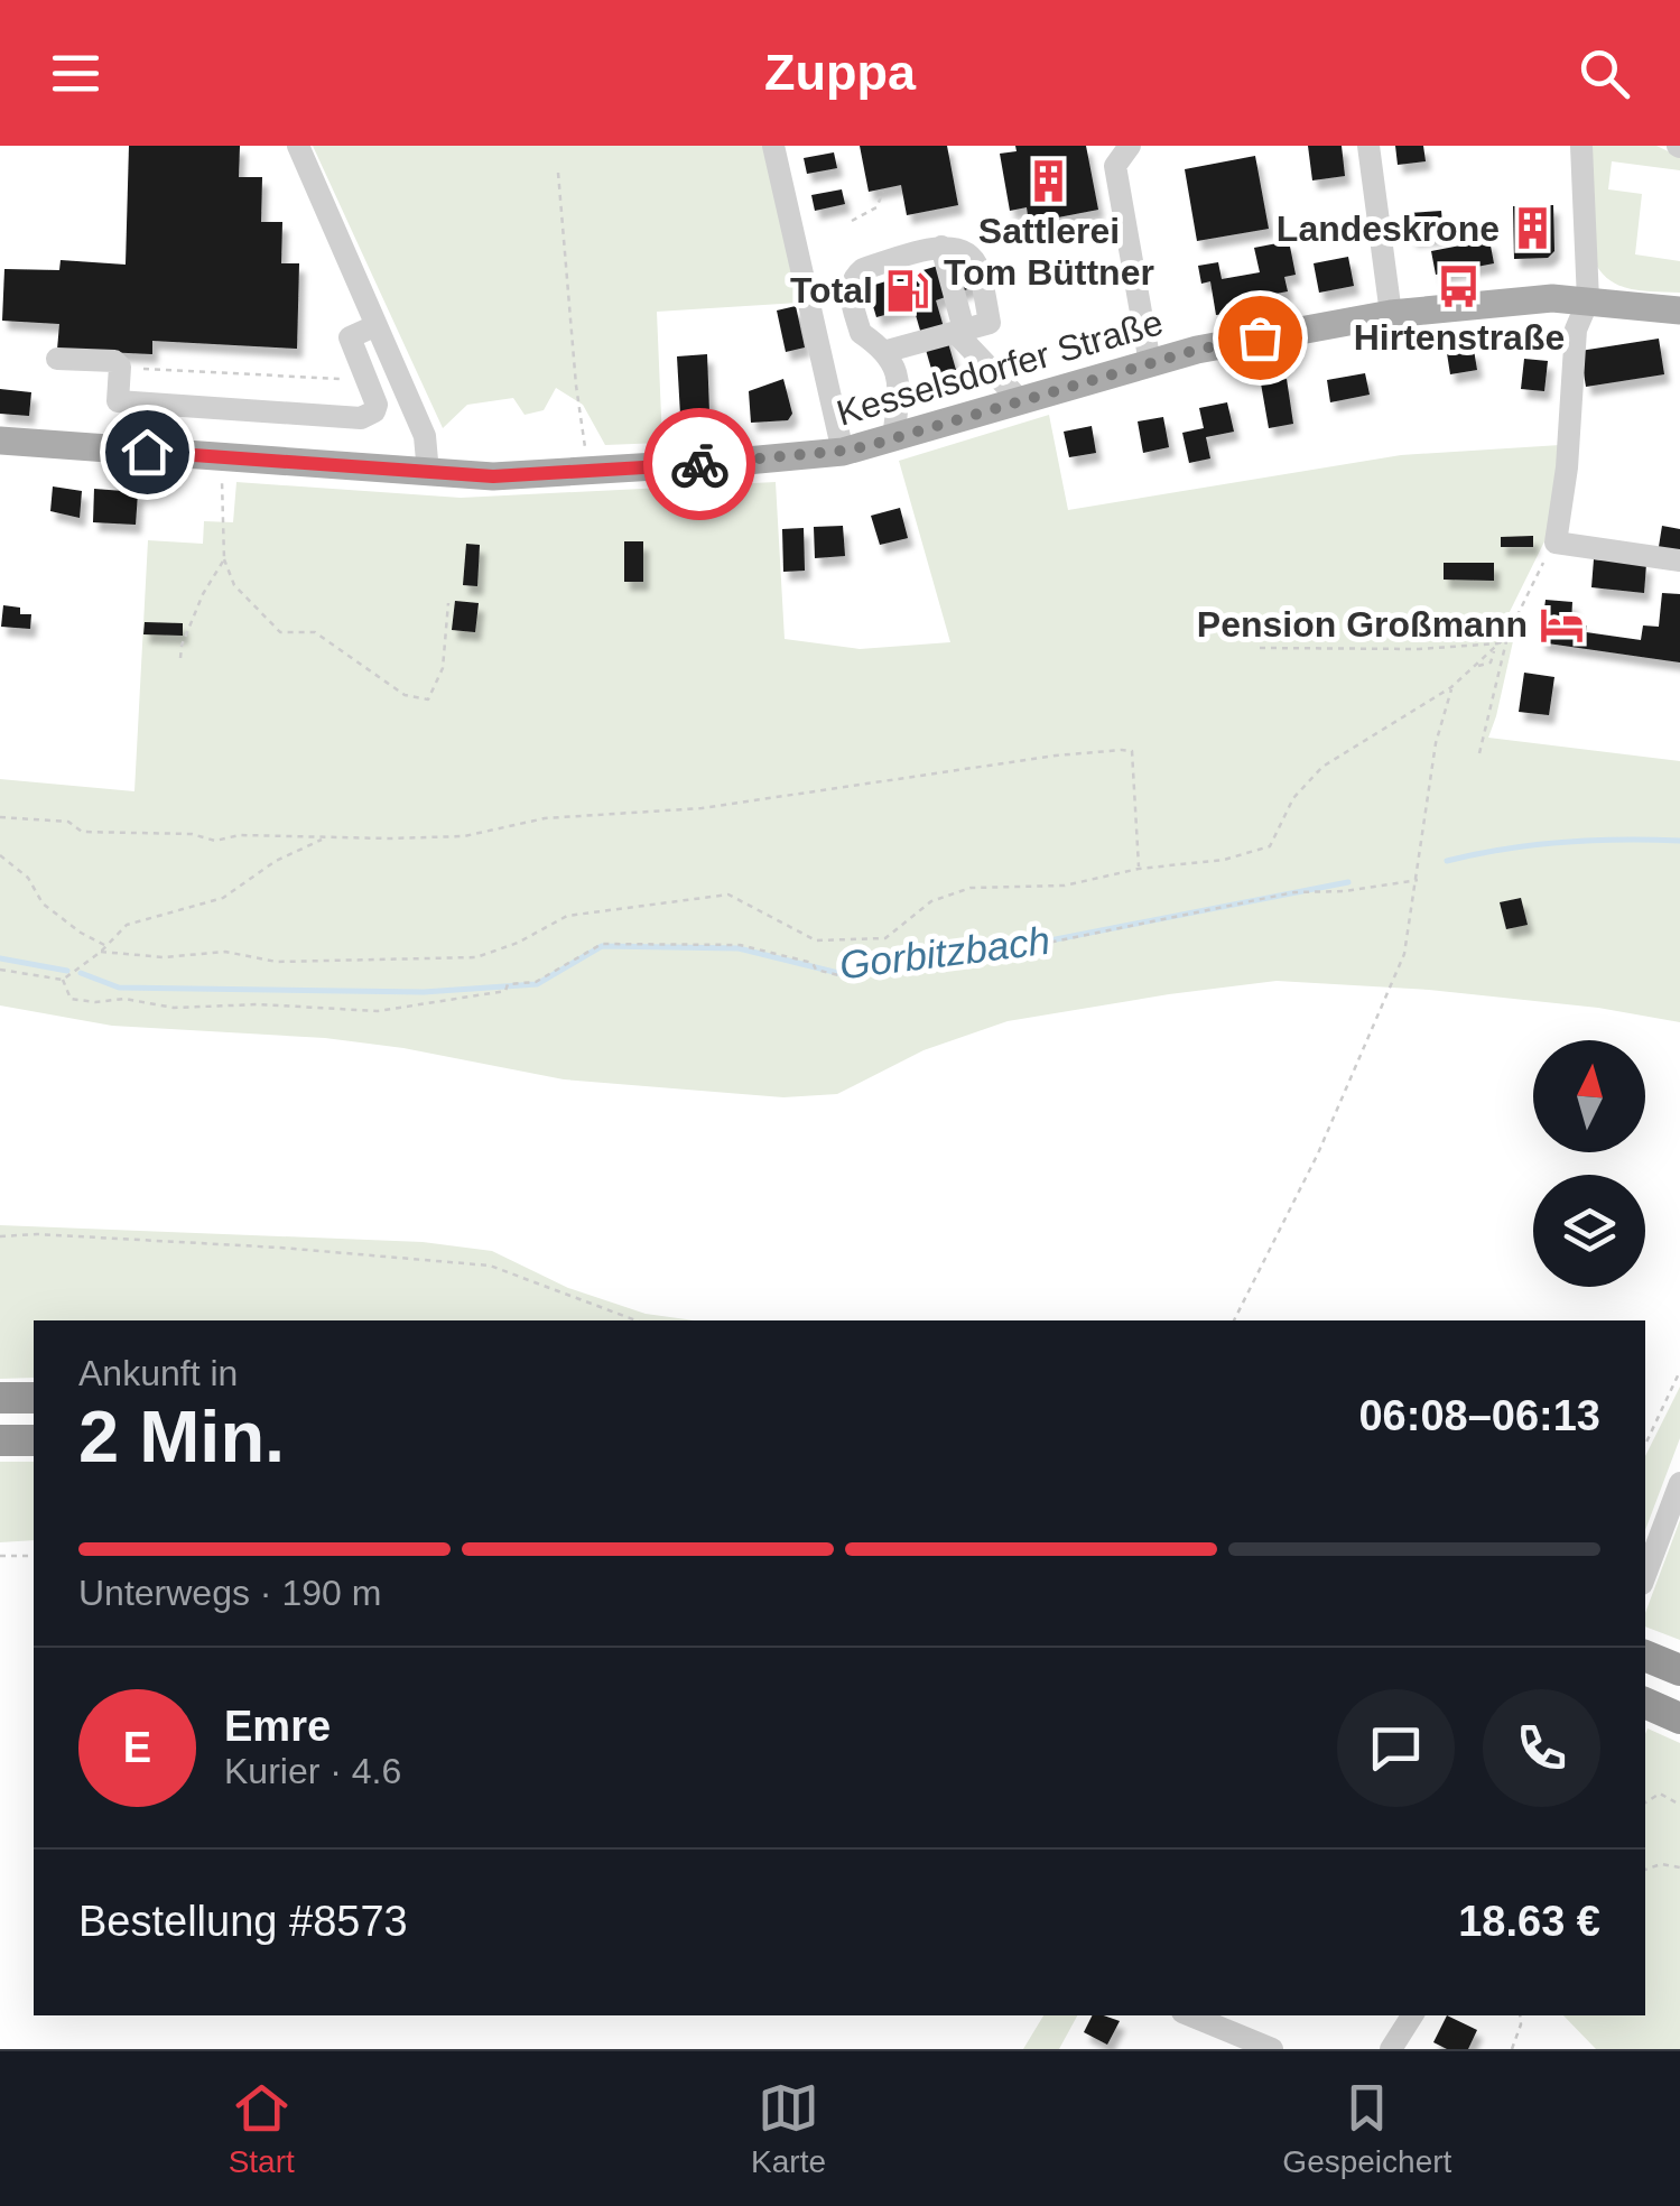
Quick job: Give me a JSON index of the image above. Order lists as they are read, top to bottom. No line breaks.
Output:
{"streets":{"main road":["Kesselsdorfer Straße"]},"water":["Gorbitzbach"],"places":{"building":["Sattlerei Tom Büttner","Landeskrone"],"bus stop":["Hirtenstraße"],"fuel station":["Total"],"hotel":["Pension Großmann"]},"north":"top","page":{"header":"Zuppa","heading":["2 Min.","Ankunft in","06:08–06:13"],"panel":["Emre","Kurier · 4.6","Bestellung #8573","18.63 €"],"bar":"Unterwegs · 190 m","round":"E","tabs":["Start","Karte","Gespeichert"]}}
